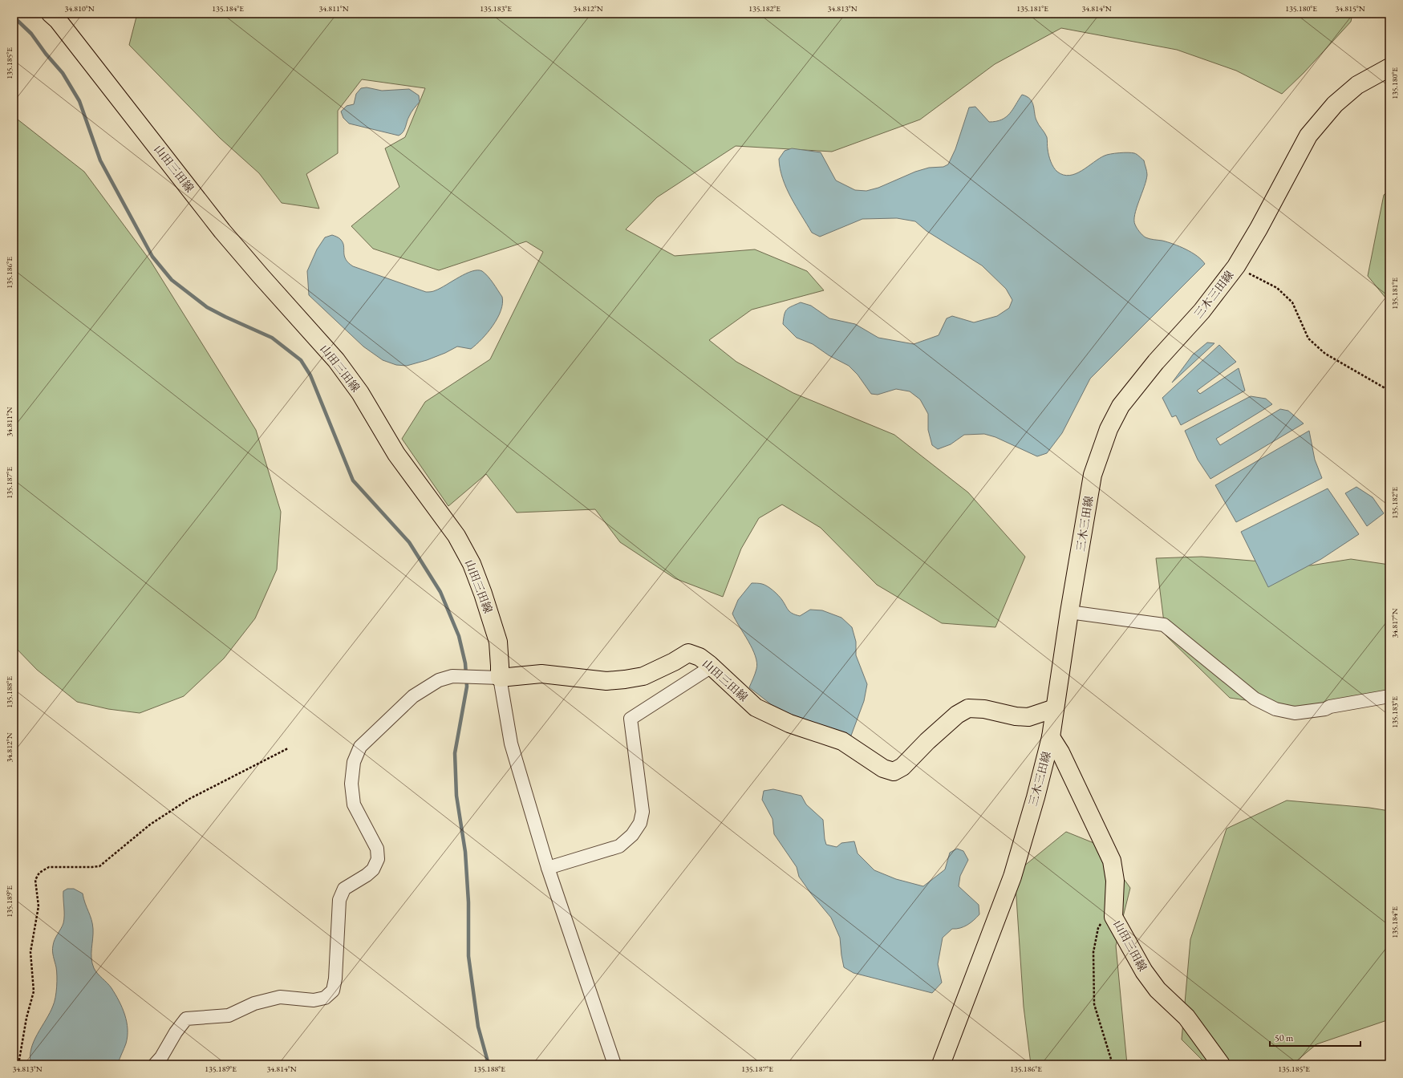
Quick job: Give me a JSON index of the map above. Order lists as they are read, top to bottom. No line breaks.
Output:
{"streets":{"main road":["山田三田線","三木三田線"]},"crossings":[["山田三田線","三木三田線"]],"scale_bar":"50 m","coordinates":["34.810°N","135.184°E","34.811°N","135.183°E","34.812°N","135.182°E","34.813°N","135.181°E","34.814°N","135.180°E","34.815°N","135.185°E","135.186°E","135.187°E","34.817°N","135.188°E","135.189°E"]}
